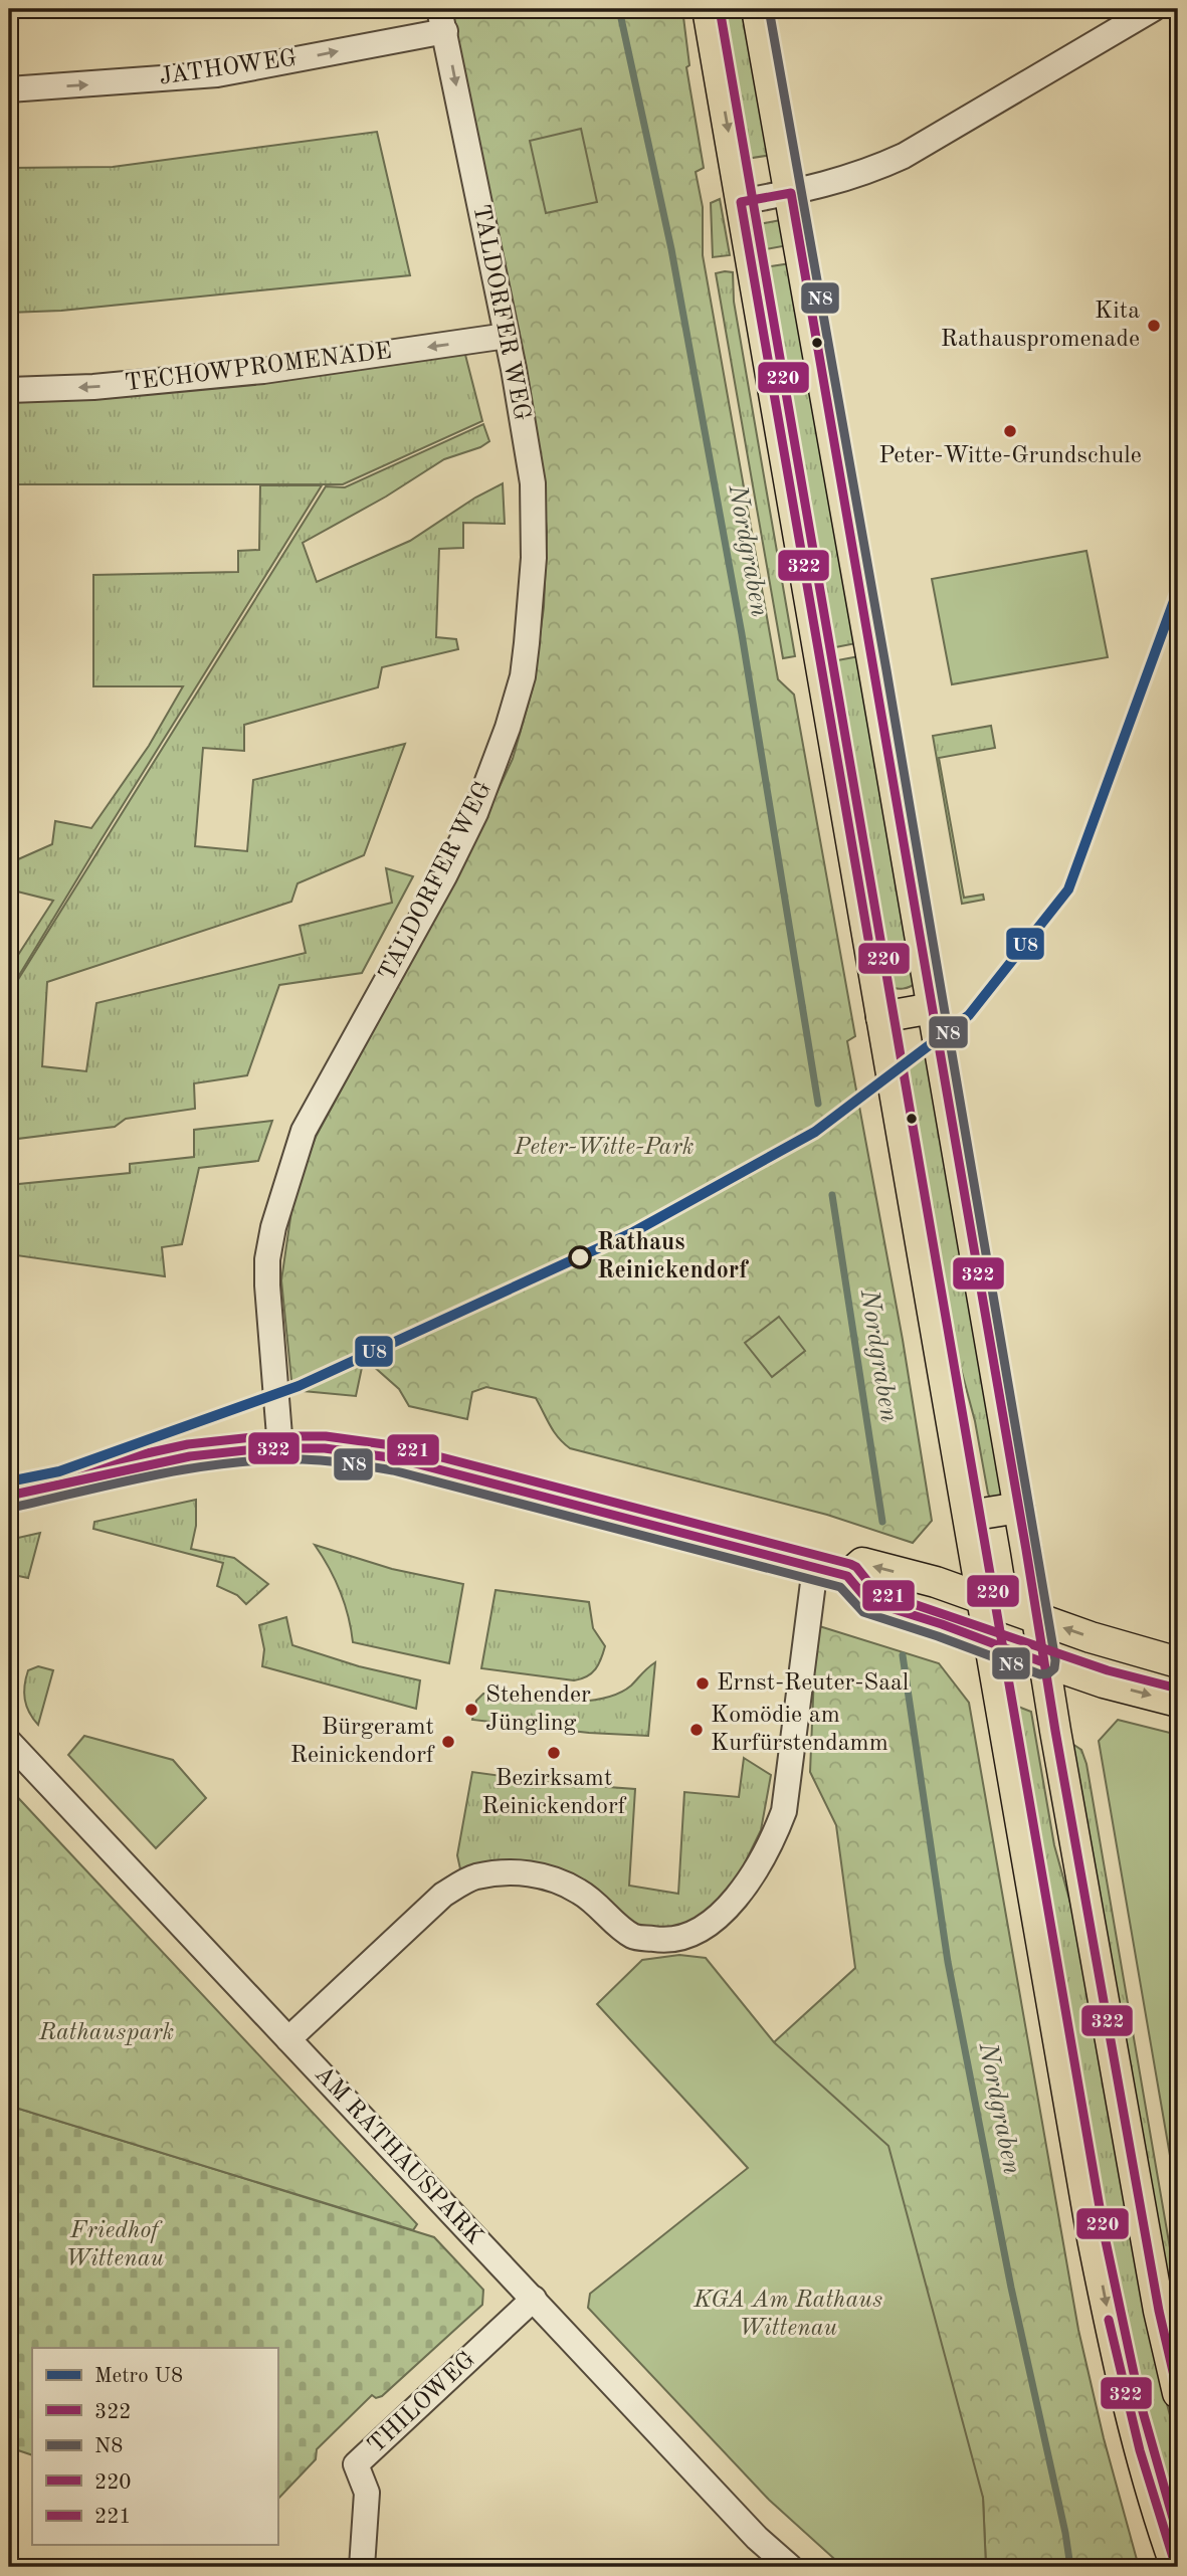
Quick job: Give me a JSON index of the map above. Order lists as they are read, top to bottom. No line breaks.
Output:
{"streets":{"street":["JATHOWEG","TALDORFER WEG","TECHOWPROMENADE","AM RATHAUSPARK","THILOWEG"]},"crossings":[["JATHOWEG","TALDORFER WEG"],["TALDORFER WEG","TECHOWPROMENADE"],["AM RATHAUSPARK","THILOWEG"]],"one_way":["JATHOWEG","TECHOWPROMENADE"],"water":["Nordgraben"],"parks":["Peter-Witte-Park","Rathauspark","Friedhof Wittenau","KGA Am Rathaus Wittenau"],"places":["Kita Rathauspromenade","Peter-Witte-Grundschule","Rathaus Reinickendorf","Ernst-Reuter-Saal","Stehender Jüngling","Komödie am Kurfürstendamm","Bürgeramt Reinickendorf","Bezirksamt Reinickendorf"],"lines":["transit line N8","transit line 220","transit line 322","metro line U8","transit line 221"],"legend":["Metro U8","322","N8","220","221"]}
